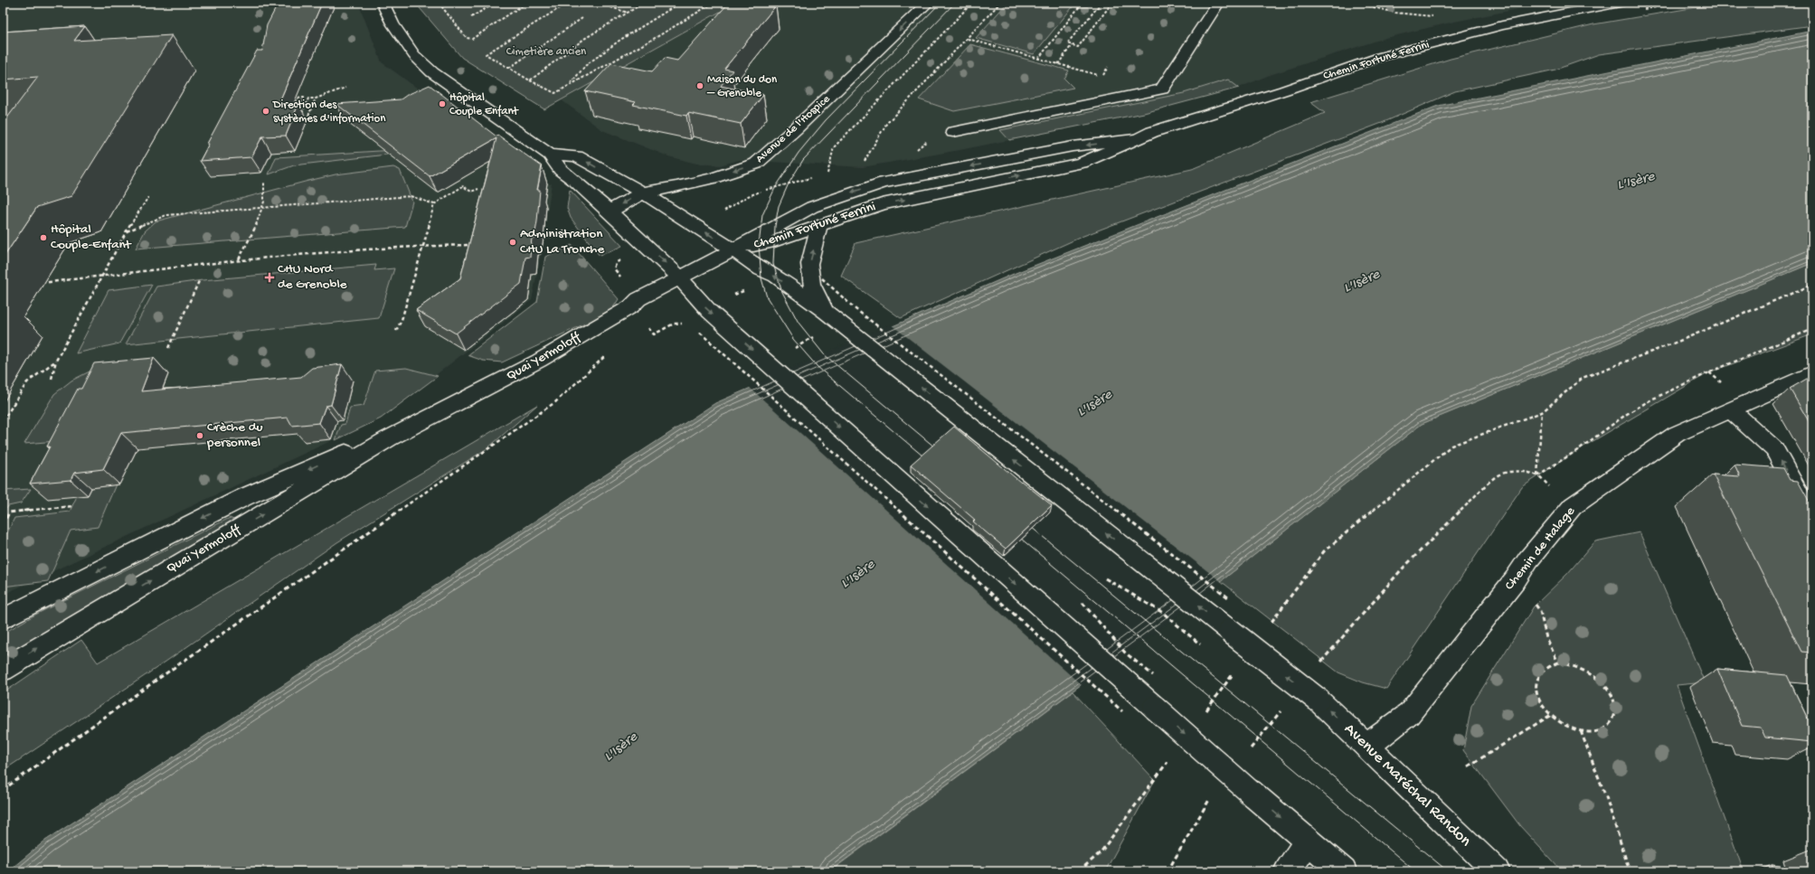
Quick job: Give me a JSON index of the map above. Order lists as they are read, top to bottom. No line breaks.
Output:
{"streets":{"street":["Chemin Fortuné Ferrini","Avenue de l'Hospice","Quai Yermoloff","Chemin de Halage","Avenue Maréchal Randon"]},"crossings":[["Chemin Fortuné Ferrini","Quai Yermoloff"],["Chemin Fortuné Ferrini","Avenue Maréchal Randon"],["Avenue de l'Hospice","Avenue Maréchal Randon"],["Quai Yermoloff","Avenue Maréchal Randon"],["Chemin de Halage","Avenue Maréchal Randon"]],"one_way":["Avenue de l'Hospice"],"water":["L'Isère"],"parks":["Cimetière ancien"],"places":{"other":["Maison du don – Grenoble","Hôpital Couple Enfant","Direction des systèmes d'information","Hôpital Couple-Enfant","Administration CHU La Tronche","Crèche du personnel"],"health":["CHU Nord de Grenoble"]}}
